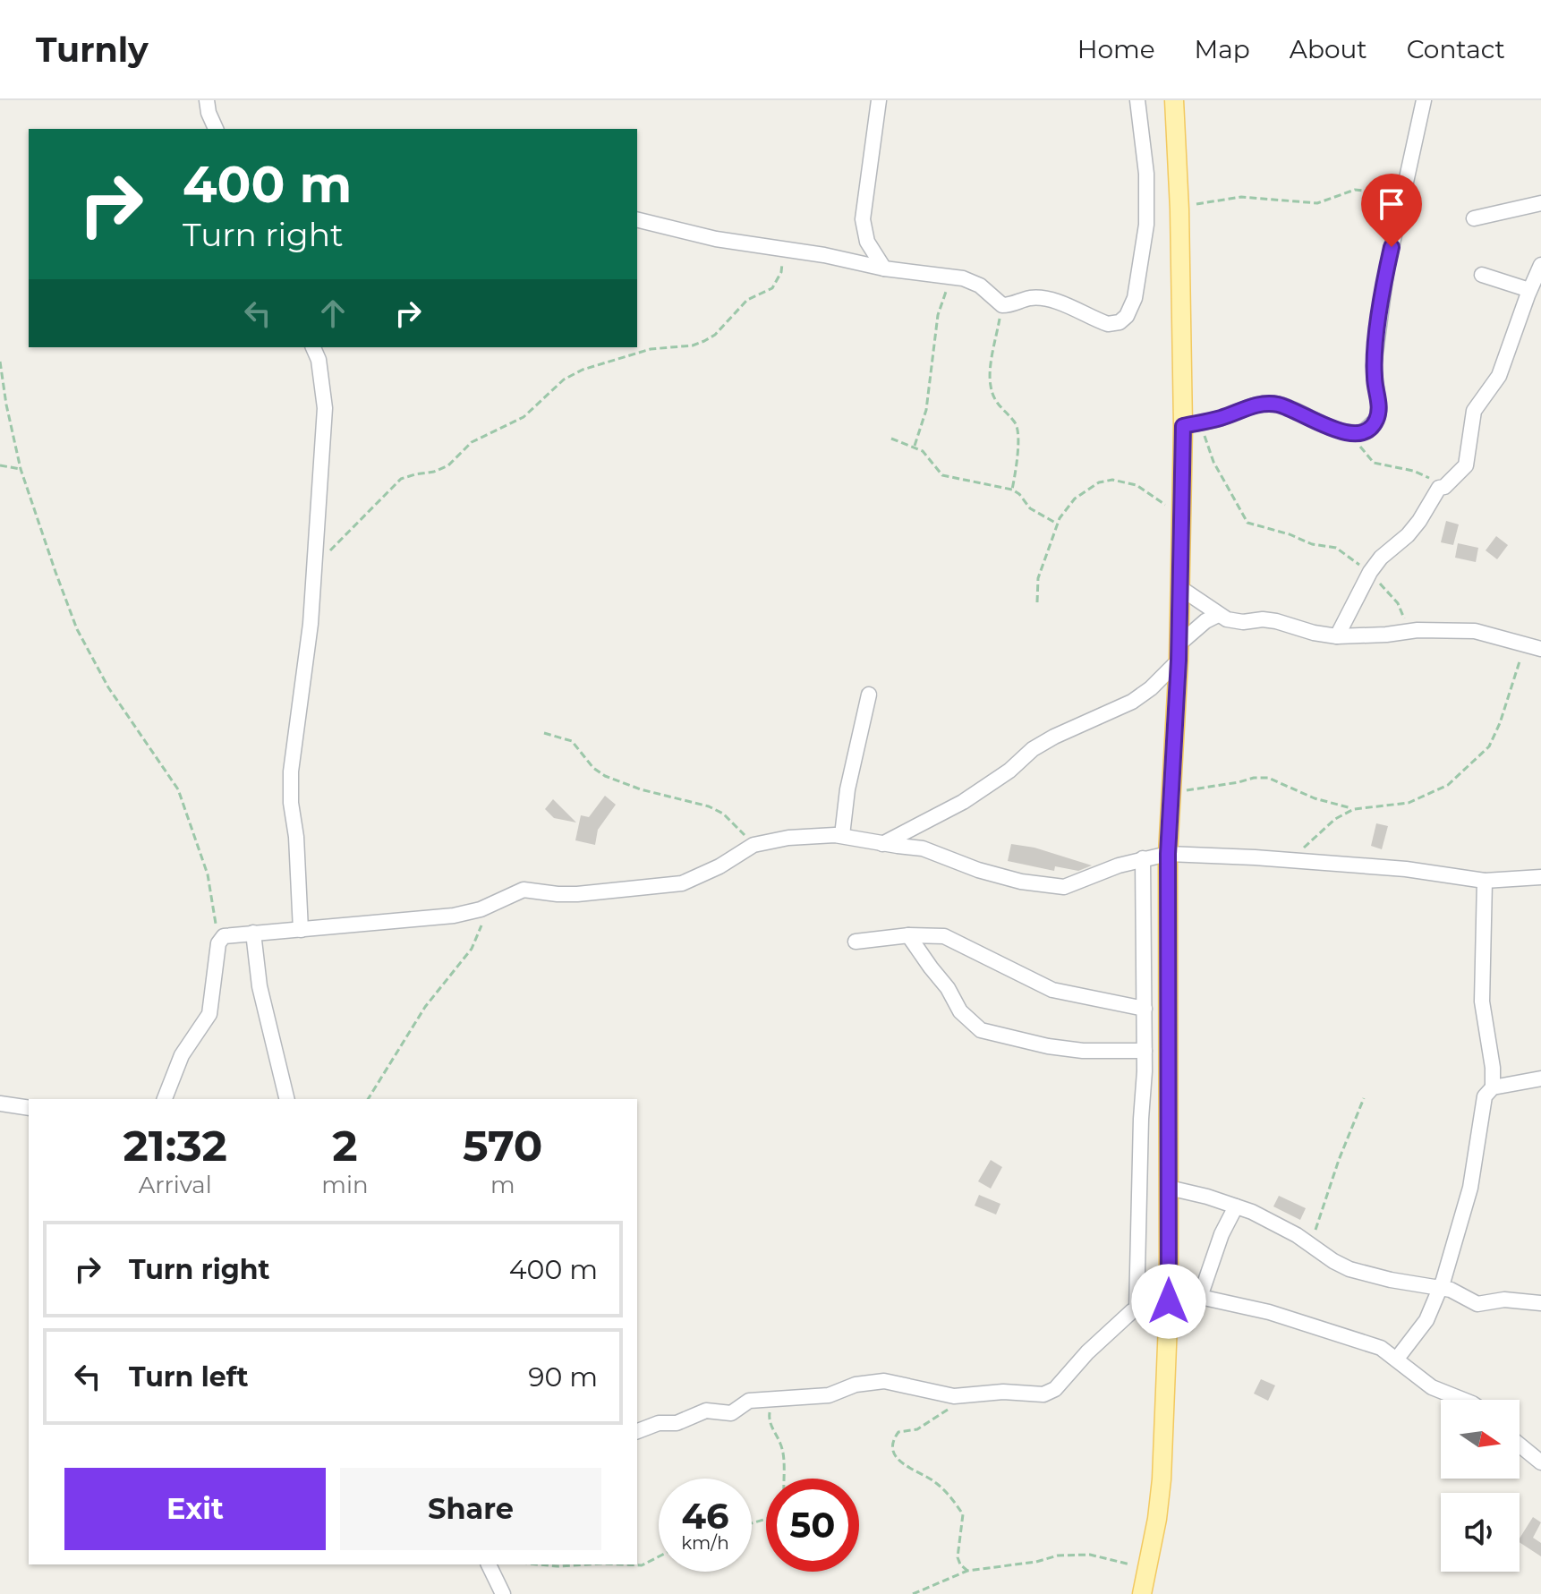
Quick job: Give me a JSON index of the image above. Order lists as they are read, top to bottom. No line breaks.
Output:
{"north":"right","page":{"header":"Turnly","nav":["Home","Map","About","Contact"],"turn":["400 m","Turn right"],"eta":["21:32","Arrival","2","min","570","m"],"list":[{"name":"Turn right","value":"400 m"},{"name":"Turn left","value":"90 m"}],"buttons":["Exit","Share"],"speed":"46 km/h","limit":"50"}}
